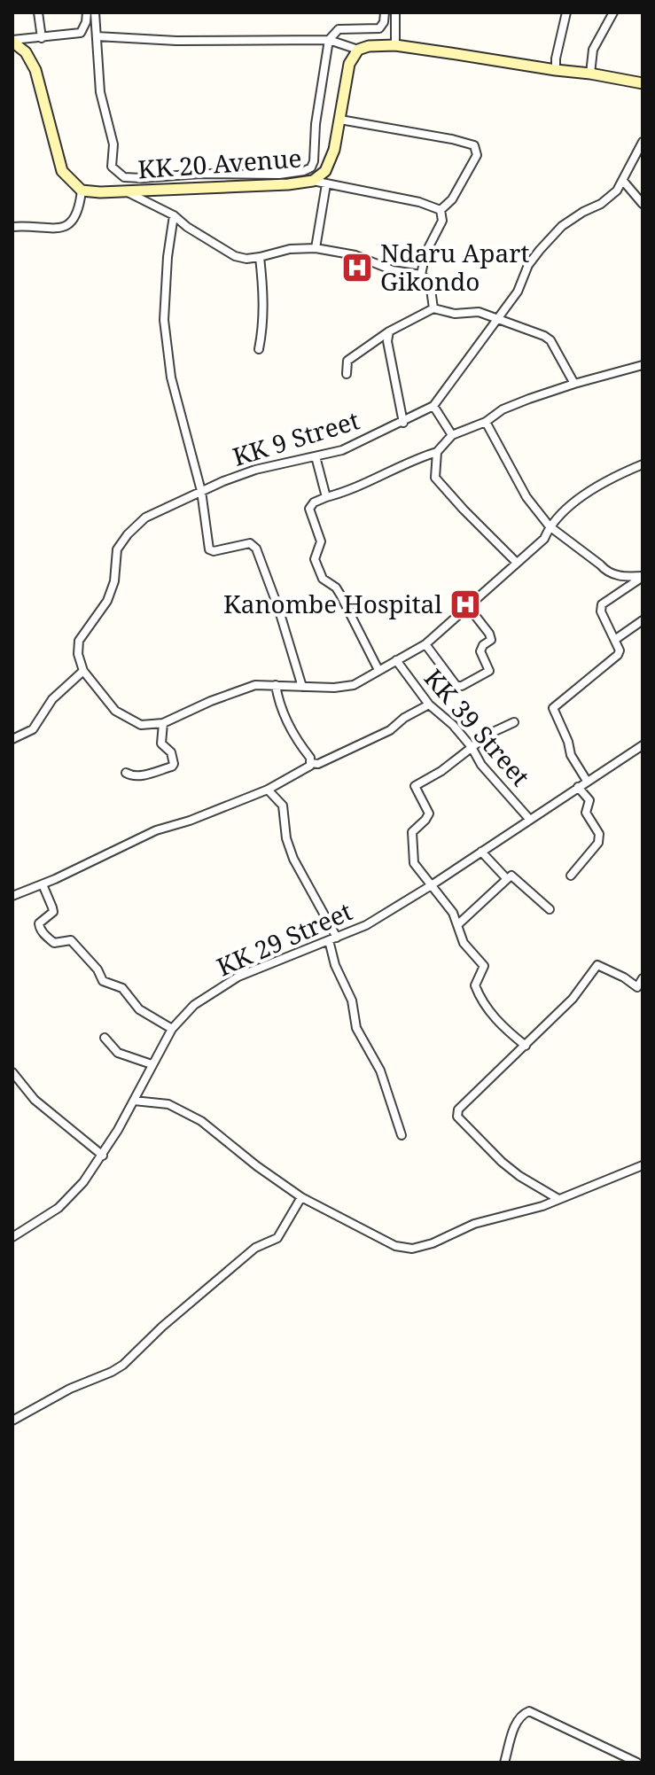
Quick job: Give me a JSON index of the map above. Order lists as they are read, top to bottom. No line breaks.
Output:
{"streets":{"main road":["KK 20 Avenue"],"street":["KK 9 Street","KK 39 Street","KK 29 Street"]},"crossings":[["KK 39 Street","KK 29 Street"]],"places":{"hospital":["Ndaru Apart Gikondo","Kanombe Hospital"]}}
